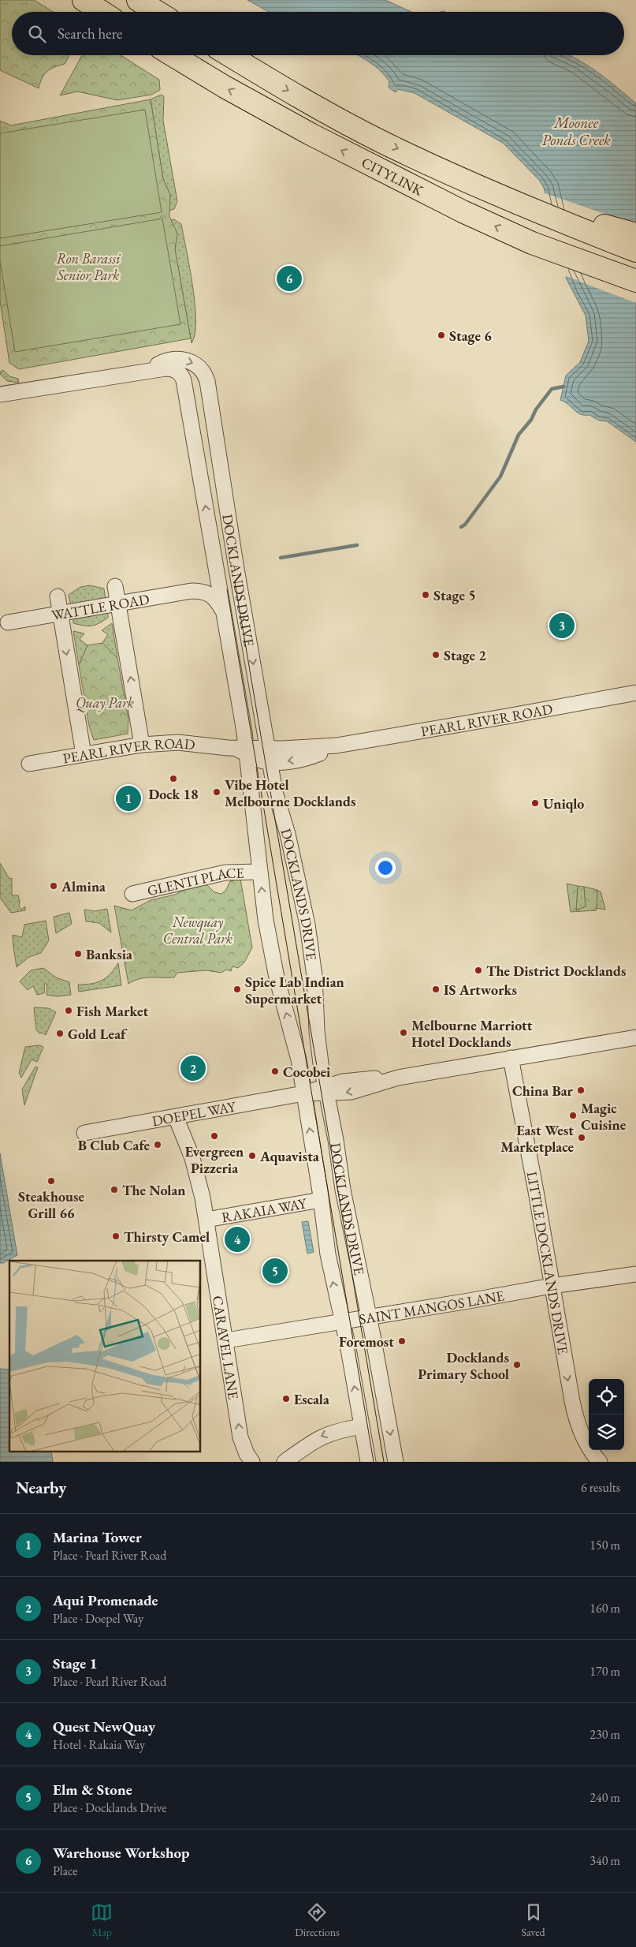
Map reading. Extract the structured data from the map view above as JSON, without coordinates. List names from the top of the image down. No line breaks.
{"streets":{"highway":["CITYLINK"],"street":["DOCKLANDS DRIVE","WATTLE ROAD","PEARL RIVER ROAD","GLENTI PLACE","DOEPEL WAY","RAKAIA WAY","LITTLE DOCKLANDS DRIVE","SAINT MANGOS LANE","CARAVEL LANE"]},"crossings":[["DOCKLANDS DRIVE","WATTLE ROAD"],["DOCKLANDS DRIVE","PEARL RIVER ROAD"],["DOCKLANDS DRIVE","GLENTI PLACE"],["DOCKLANDS DRIVE","DOEPEL WAY"],["DOCKLANDS DRIVE","RAKAIA WAY"],["DOCKLANDS DRIVE","SAINT MANGOS LANE"],["DOEPEL WAY","LITTLE DOCKLANDS DRIVE"],["DOEPEL WAY","CARAVEL LANE"],["RAKAIA WAY","CARAVEL LANE"],["LITTLE DOCKLANDS DRIVE","SAINT MANGOS LANE"],["SAINT MANGOS LANE","CARAVEL LANE"]],"one_way":["LITTLE DOCKLANDS DRIVE"],"water":["Moonee Ponds Creek"],"parks":["Ron Barassi Senior Park","Quay Park","Newquay Central Park"],"places":["Stage 6","Stage 5","Stage 2","Dock 18","Vibe Hotel Melbourne Docklands","Uniqlo","Almina","Banksia","The District Docklands","Spice Lab Indian Supermarket","IS Artworks","Fish Market","Melbourne Marriott Hotel Docklands","Gold Leaf","Cocobei","China Bar","Magic Cuisine","Evergreen Pizzeria","East West Marketplace","B Club Cafe","Aquavista","Steakhouse Grill 66","The Nolan","Thirsty Camel","Foremost","Docklands Primary School","Escala"],"page":{"search":"Search here","pins":["6","3","1","2","4","5"],"heading":["Nearby","6 results"],"list":[{"mark":"1","name":"Marina Tower","note":"Place · Pearl River Road","value":"150 m"},{"mark":"2","name":"Aqui Promenade","note":"Place · Doepel Way","value":"160 m"},{"mark":"3","name":"Stage 1","note":"Place · Pearl River Road","value":"170 m"},{"mark":"4","name":"Quest NewQuay","note":"Hotel · Rakaia Way","value":"230 m"},{"mark":"5","name":"Elm & Stone","note":"Place · Docklands Drive","value":"240 m"},{"mark":"6","name":"Warehouse Workshop","note":"Place","value":"340 m"}],"nav":["Map","Directions","Saved"]}}
